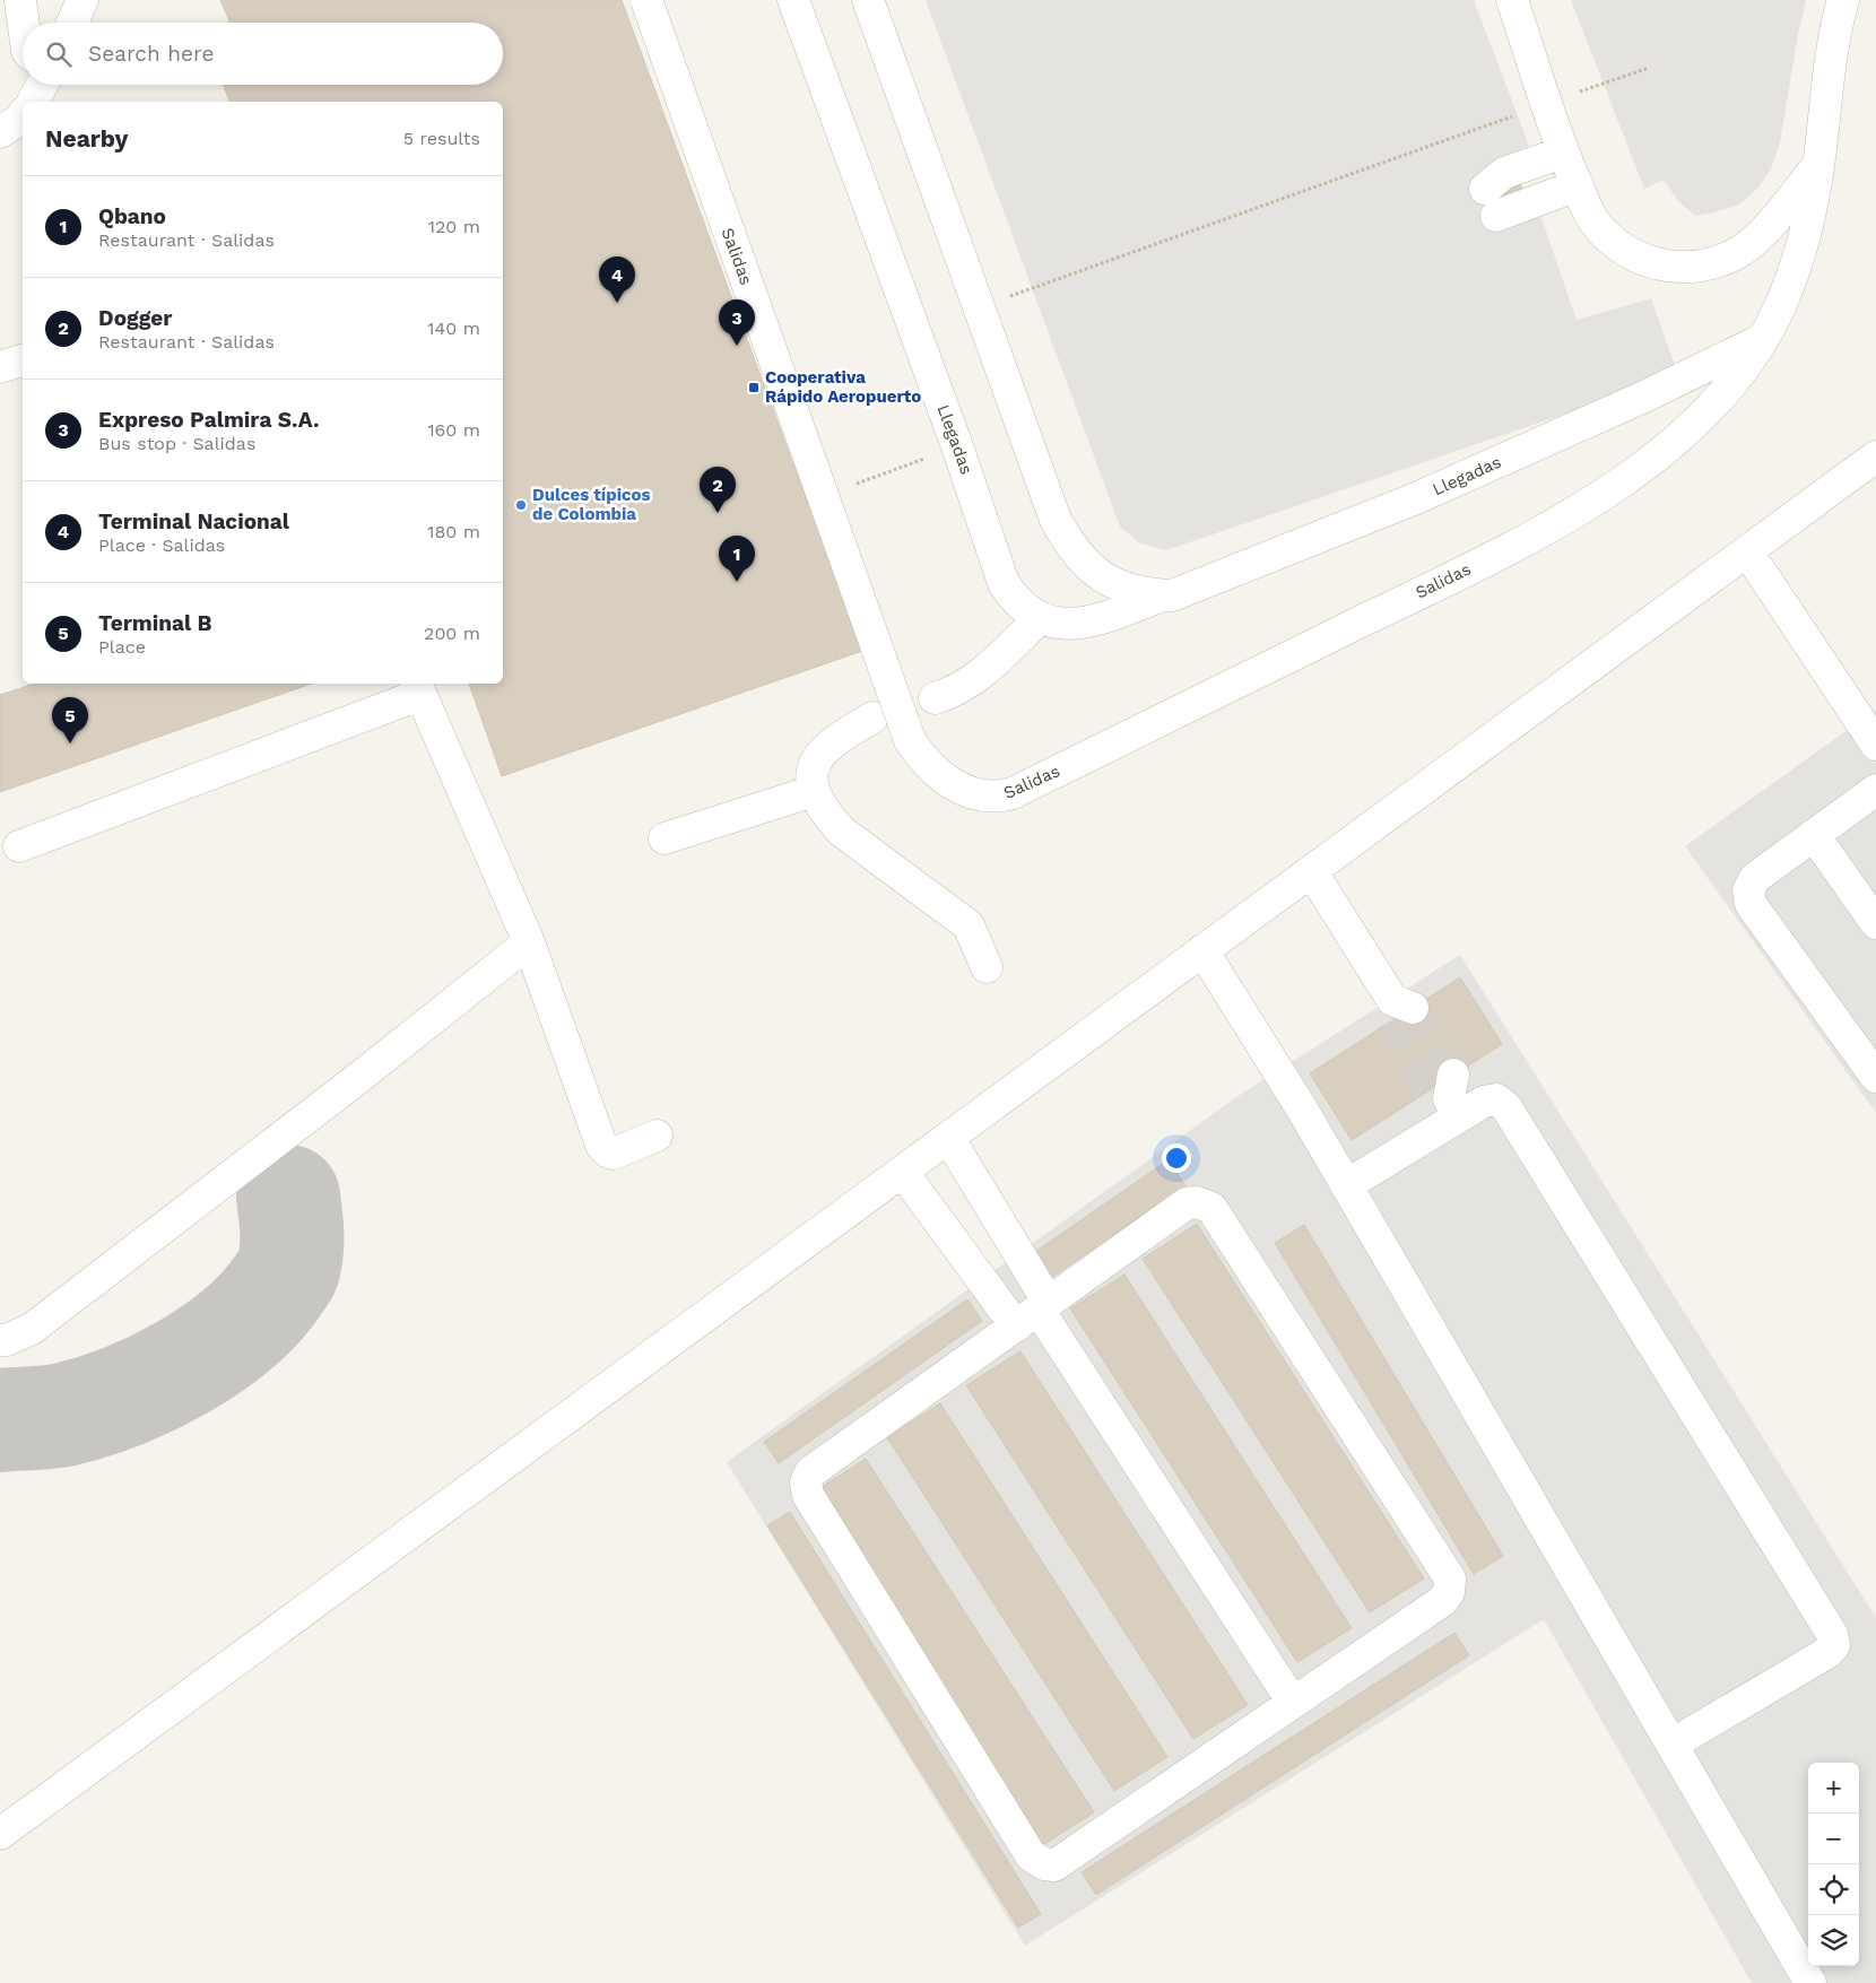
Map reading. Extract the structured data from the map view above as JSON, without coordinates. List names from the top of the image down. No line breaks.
{"streets":{"street":["Salidas","Llegadas"]},"crossings":[["Salidas","Llegadas"]],"places":{"transit":["Cooperativa Rápido Aeropuerto"],"other":["Dulces típicos de Colombia"]},"page":{"search":"Search here","heading":["Nearby","5 results"],"list":[{"mark":"1","name":"Qbano","note":"Restaurant · Salidas","value":"120 m"},{"mark":"2","name":"Dogger","note":"Restaurant · Salidas","value":"140 m"},{"mark":"3","name":"Expreso Palmira S.A.","note":"Bus stop · Salidas","value":"160 m"},{"mark":"4","name":"Terminal Nacional","note":"Place · Salidas","value":"180 m"},{"mark":"5","name":"Terminal B","note":"Place","value":"200 m"}],"pins":["4","3","2","1","5"],"map_buttons":["+","−"]}}
